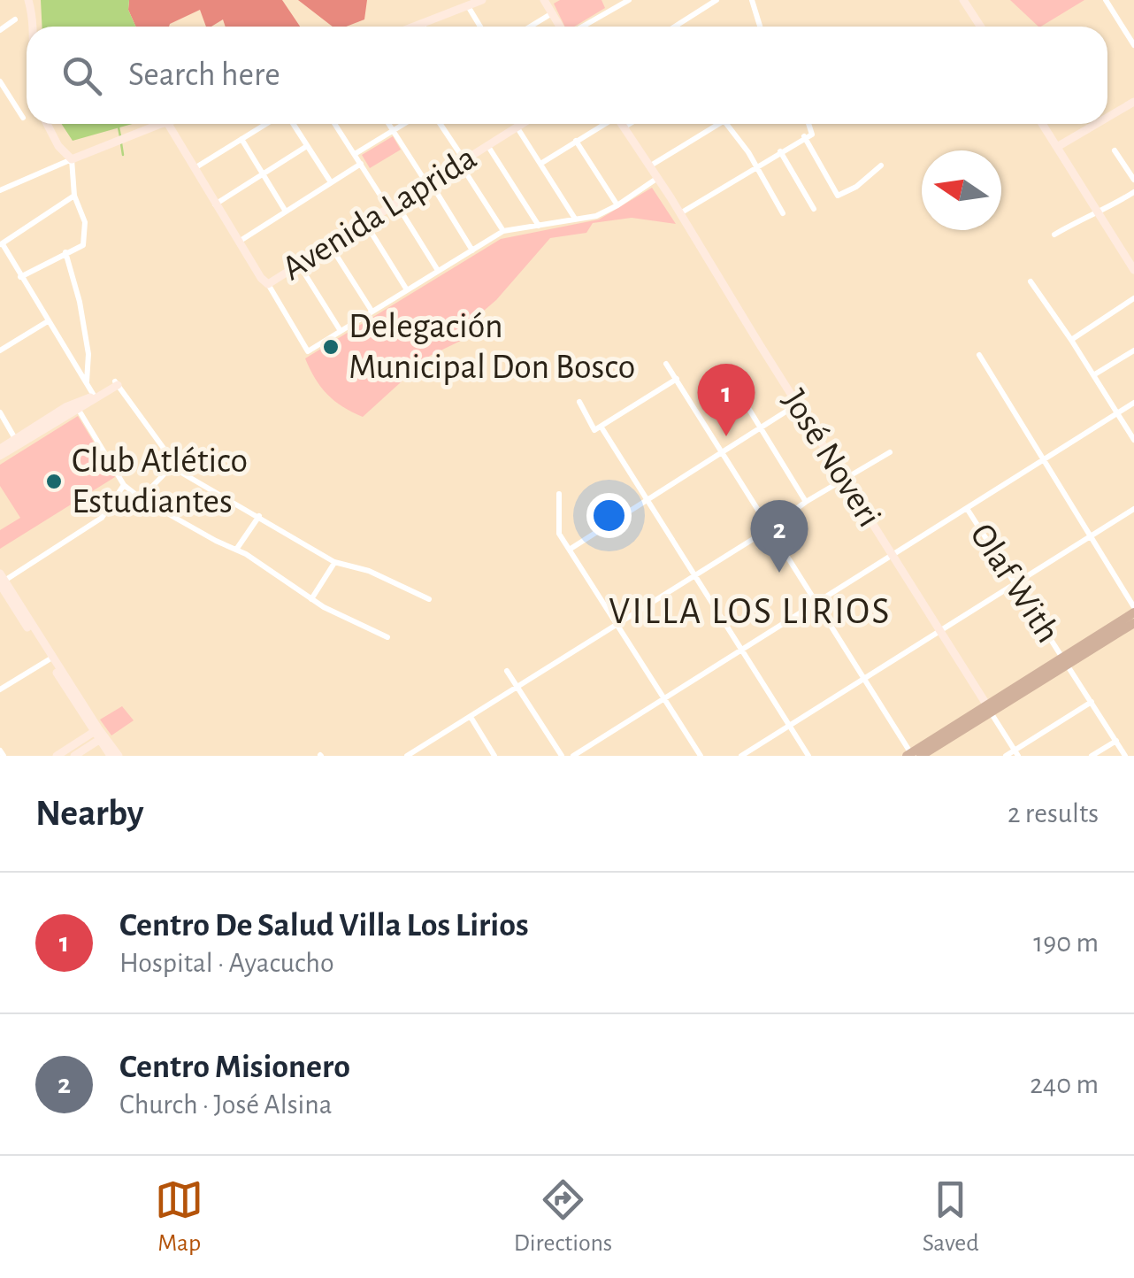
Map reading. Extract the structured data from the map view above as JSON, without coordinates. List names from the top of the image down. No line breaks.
{"streets":{"street":["Avenida Laprida","José Noveri","Olaf With"]},"districts":["VILLA LOS LIRIOS"],"places":["Delegación Municipal Don Bosco","Club Atlético Estudiantes"],"north":"left","page":{"search":"Search here","pins":["1","2"],"heading":["Nearby","2 results"],"list":[{"mark":"1","name":"Centro De Salud Villa Los Lirios","note":"Hospital · Ayacucho","value":"190 m"},{"mark":"2","name":"Centro Misionero","note":"Church · José Alsina","value":"240 m"}],"nav":["Map","Directions","Saved"]}}
